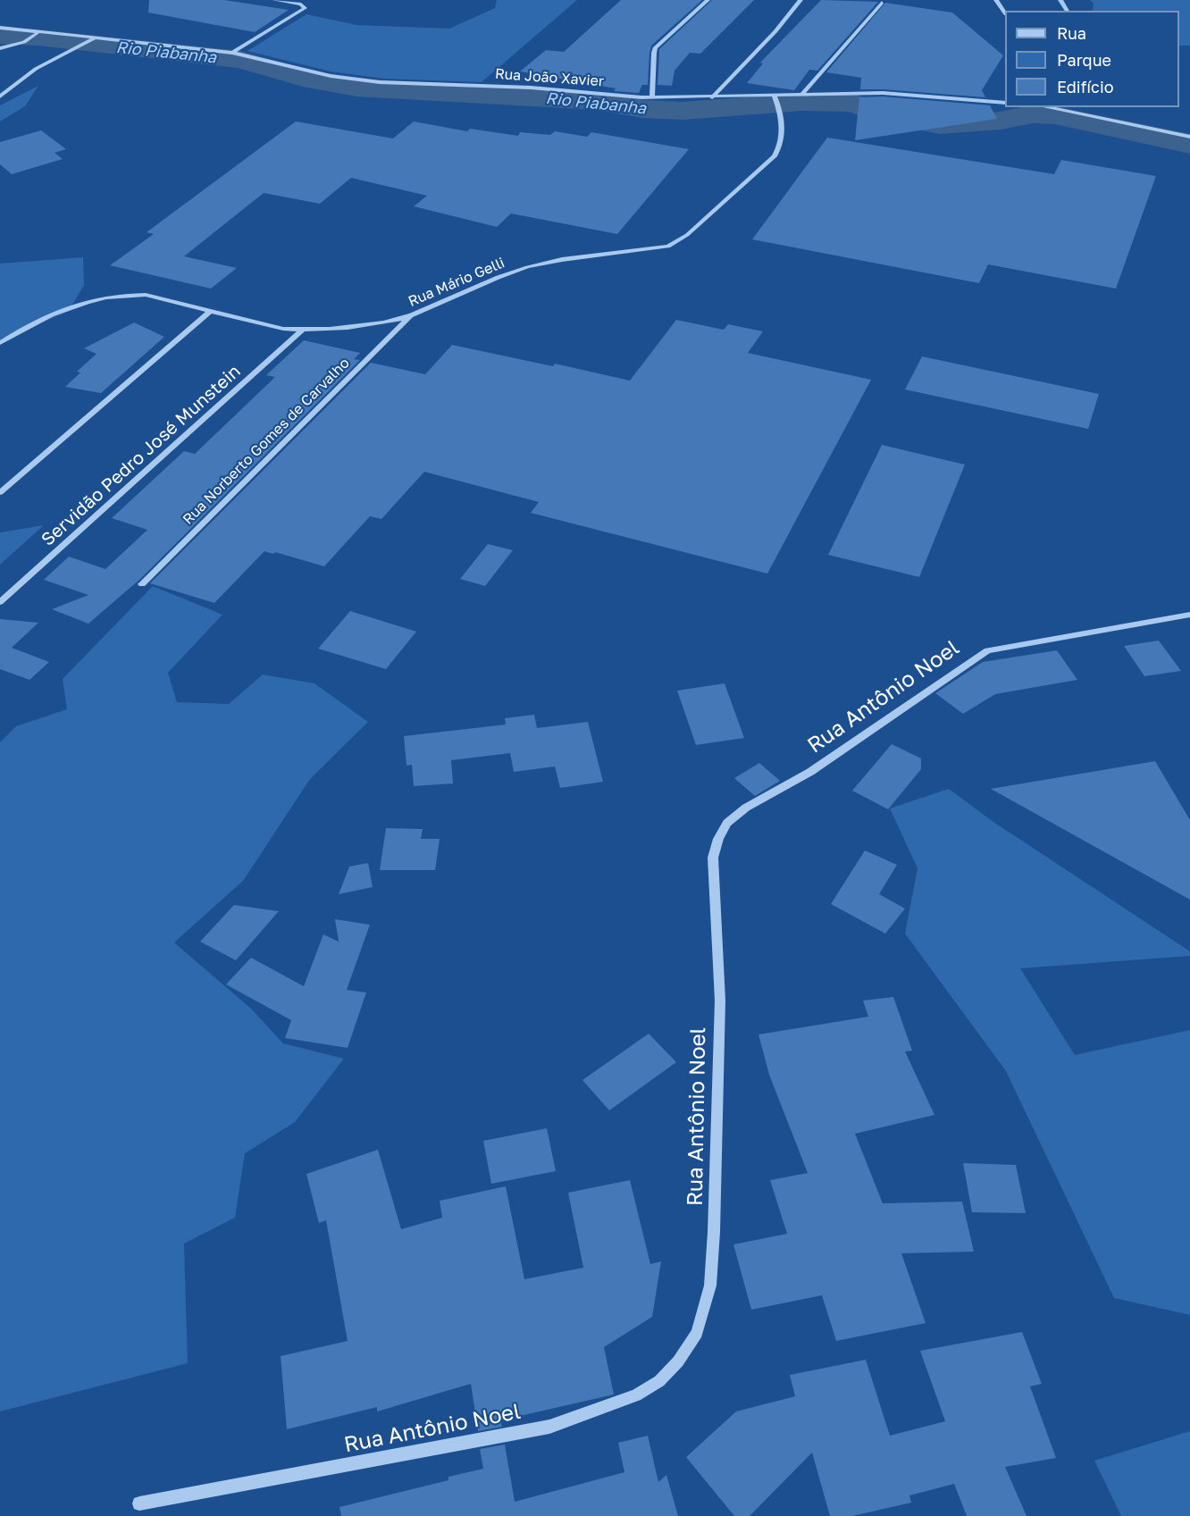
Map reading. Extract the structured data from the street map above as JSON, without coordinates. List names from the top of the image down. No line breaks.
{"streets":{"street":["Rua João Xavier","Rua Mário Gelli","Rua Norberto Gomes de Carvalho","Servidão Pedro José Munstein","Rua Antônio Noel"]},"crossings":[["Rua João Xavier","Rua Mário Gelli"],["Rua Mário Gelli","Rua Norberto Gomes de Carvalho"],["Rua Mário Gelli","Servidão Pedro José Munstein"]],"water":["Rio Piabanha"],"legend":["Rua","Parque","Edifício"]}
